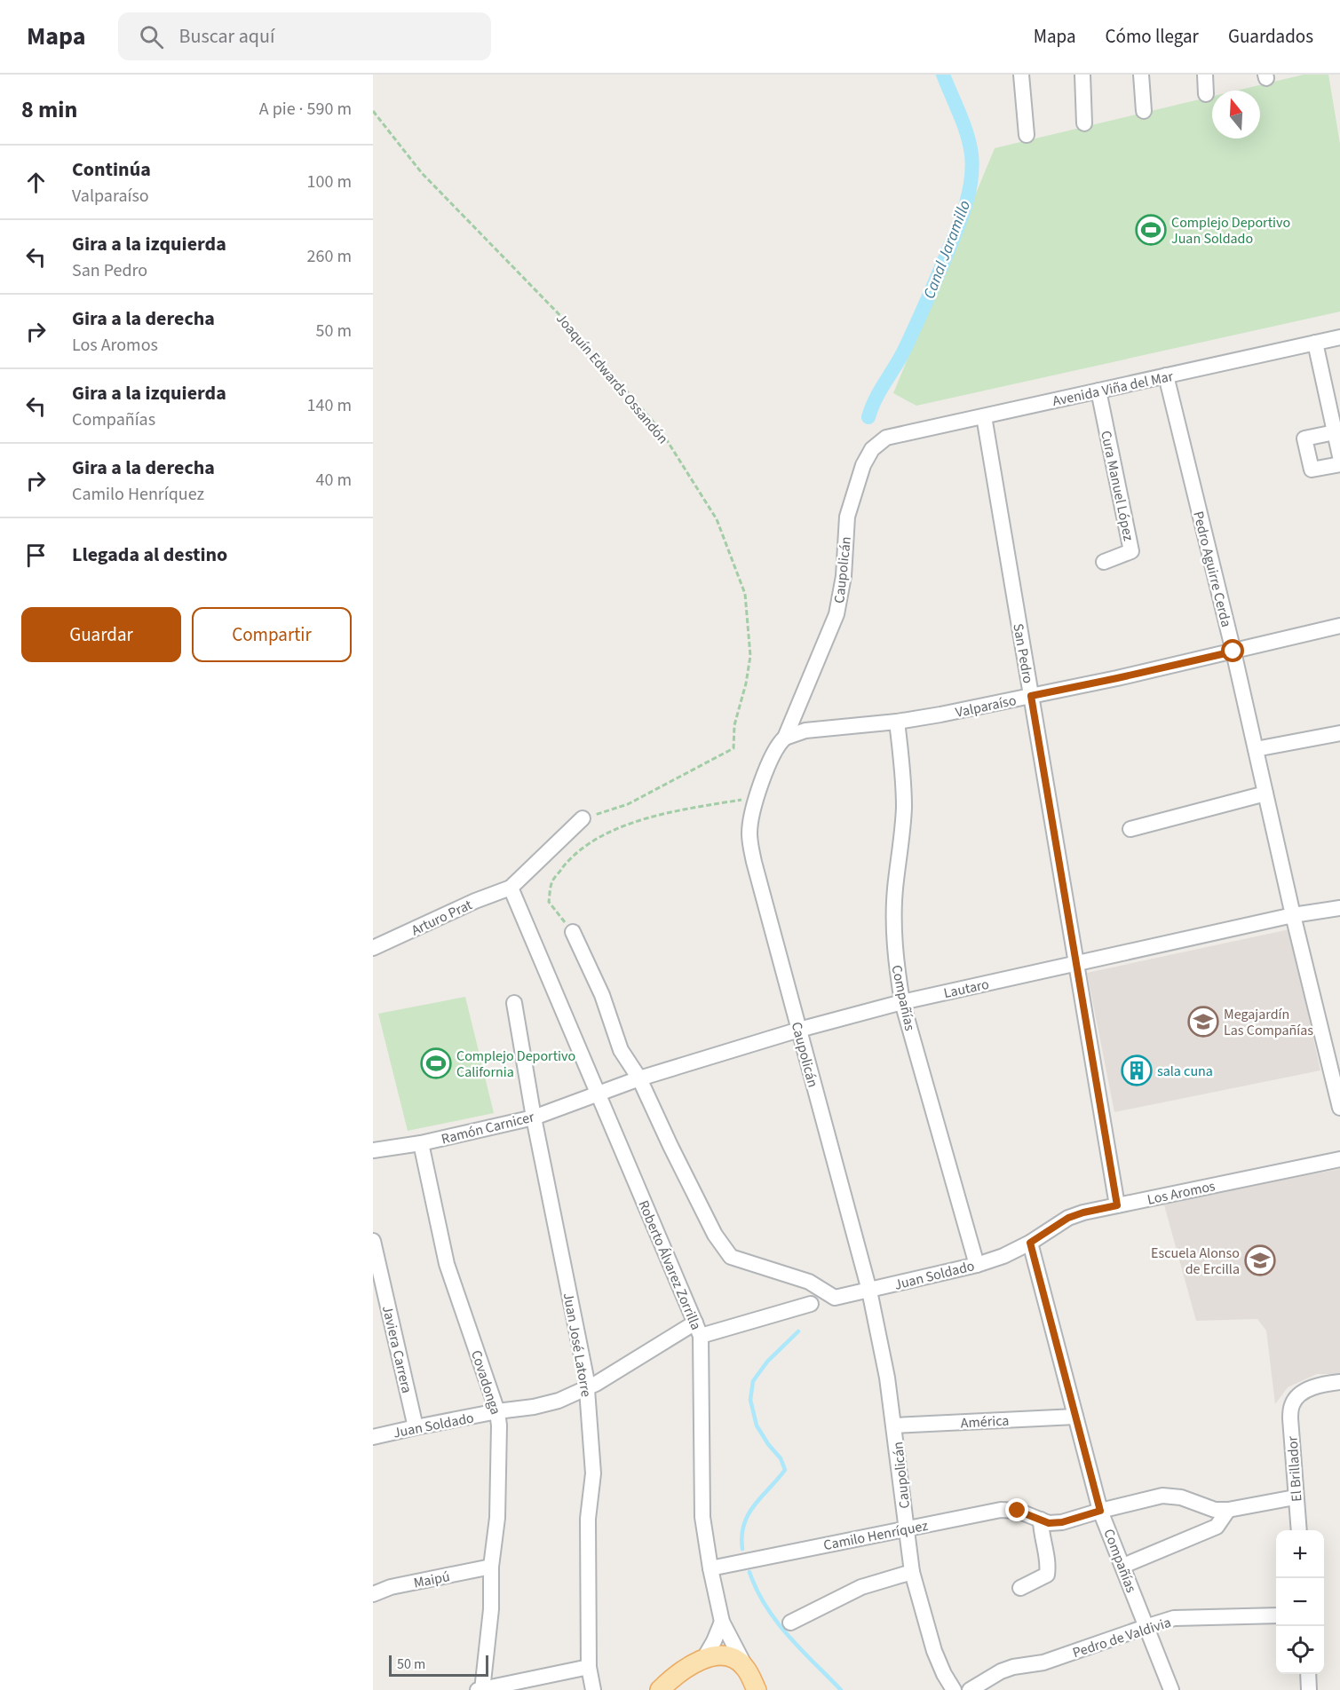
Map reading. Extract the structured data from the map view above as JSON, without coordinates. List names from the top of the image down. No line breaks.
{"streets":{"main road":["Roberto Álvarez Zorrilla"],"street":["Avenida Viña del Mar","Cura Manuel López","Pedro Aguirre Cerda","Caupolicán","San Pedro","Valparaíso","Arturo Prat","Lautaro","Compañías","Ramón Carnicer","Los Aromos","Juan Soldado","Juan José Latorre","Javiera Carrera","Covadonga","América","El Brillador","Camilo Henríquez","Maipú","Pedro de Valdivia"],"path":["Joaquín Edwards Ossandón"]},"crossings":[["Avenida Viña del Mar","Cura Manuel López"],["Avenida Viña del Mar","Pedro Aguirre Cerda"],["Avenida Viña del Mar","Caupolicán"],["Avenida Viña del Mar","San Pedro"],["Pedro Aguirre Cerda","Valparaíso"],["Pedro Aguirre Cerda","Lautaro"],["Caupolicán","Valparaíso"],["Caupolicán","Lautaro"],["Caupolicán","Juan Soldado"],["Caupolicán","América"],["Caupolicán","Camilo Henríquez"],["San Pedro","Valparaíso"],["San Pedro","Lautaro"],["San Pedro","Los Aromos"],["Valparaíso","Compañías"],["Arturo Prat","Roberto Álvarez Zorrilla"],["Lautaro","Compañías"],["Lautaro","Ramón Carnicer"],["Lautaro","Roberto Álvarez Zorrilla"],["Lautaro","Juan Soldado"],["Compañías","Los Aromos"],["Compañías","Juan Soldado"],["Compañías","América"],["Compañías","Camilo Henríquez"],["Compañías","Pedro de Valdivia"],["Ramón Carnicer","Roberto Álvarez Zorrilla"],["Ramón Carnicer","Juan José Latorre"],["Ramón Carnicer","Covadonga"],["Los Aromos","Juan Soldado"],["Roberto Álvarez Zorrilla","Juan Soldado"],["Roberto Álvarez Zorrilla","Camilo Henríquez"],["Juan Soldado","Juan José Latorre"],["Juan Soldado","Javiera Carrera"],["Juan Soldado","Covadonga"],["Covadonga","Maipú"],["El Brillador","Camilo Henríquez"]],"water":["Canal Jaramillo"],"places":{"sports":["Complejo Deportivo Juan Soldado","Complejo Deportivo California"],"school or university":["Megajardín Las Compañías","Escuela Alonso de Ercilla"],"building":["sala cuna"]},"scale_bar":"50 m","north":"top","page":{"header":"Mapa","search":"Buscar aquí","nav":["Mapa","Cómo llegar","Guardados"],"heading":["8 min","A pie · 590 m"],"list":[["Continúa","Valparaíso","100 m"],["Gira a la izquierda","San Pedro","260 m"],["Gira a la derecha","Los Aromos","50 m"],["Gira a la izquierda","Compañías","140 m"],["Gira a la derecha","Camilo Henríquez","40 m"],"Llegada al destino"],"buttons":["Guardar","Compartir"],"map_buttons":["+","−"],"scale":"50 m"}}
